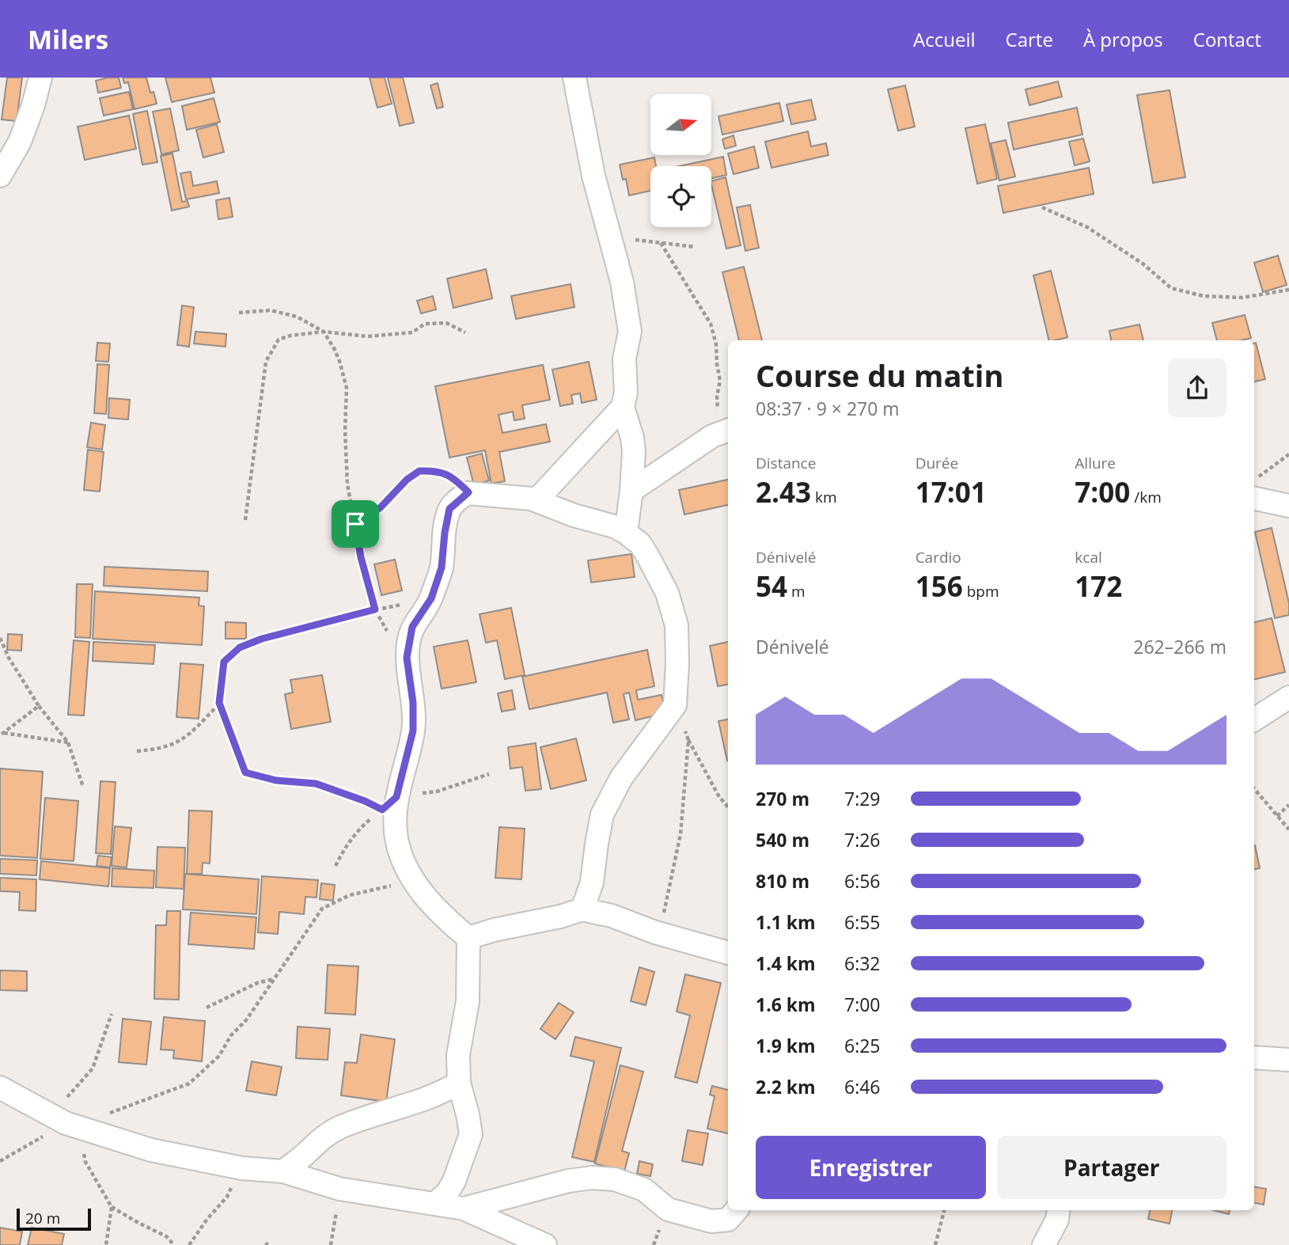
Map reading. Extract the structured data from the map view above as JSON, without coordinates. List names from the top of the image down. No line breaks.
{"scale_bar":"20 m","north":"right","page":{"header":"Milers","nav":["Accueil","Carte","À propos","Contact"],"heading":["Course du matin","08:37 · 9 × 270 m"],"stats":[["Distance","2.43 km"],["Durée","17:01"],["Allure","7:00 /km"],["Dénivelé","54 m"],["Cardio","156 bpm"],["kcal","172"]],"chart":["Dénivelé","262–266 m"],"list":[{"name":"270 m","note":"7:29"},{"name":"540 m","note":"7:26"},{"name":"810 m","note":"6:56"},{"name":"1.1 km","note":"6:55"},{"name":"1.4 km","note":"6:32"},{"name":"1.6 km","note":"7:00"},{"name":"1.9 km","note":"6:25"},{"name":"2.2 km","note":"6:46"}],"buttons":["Enregistrer","Partager"],"scale":"20 m"}}
